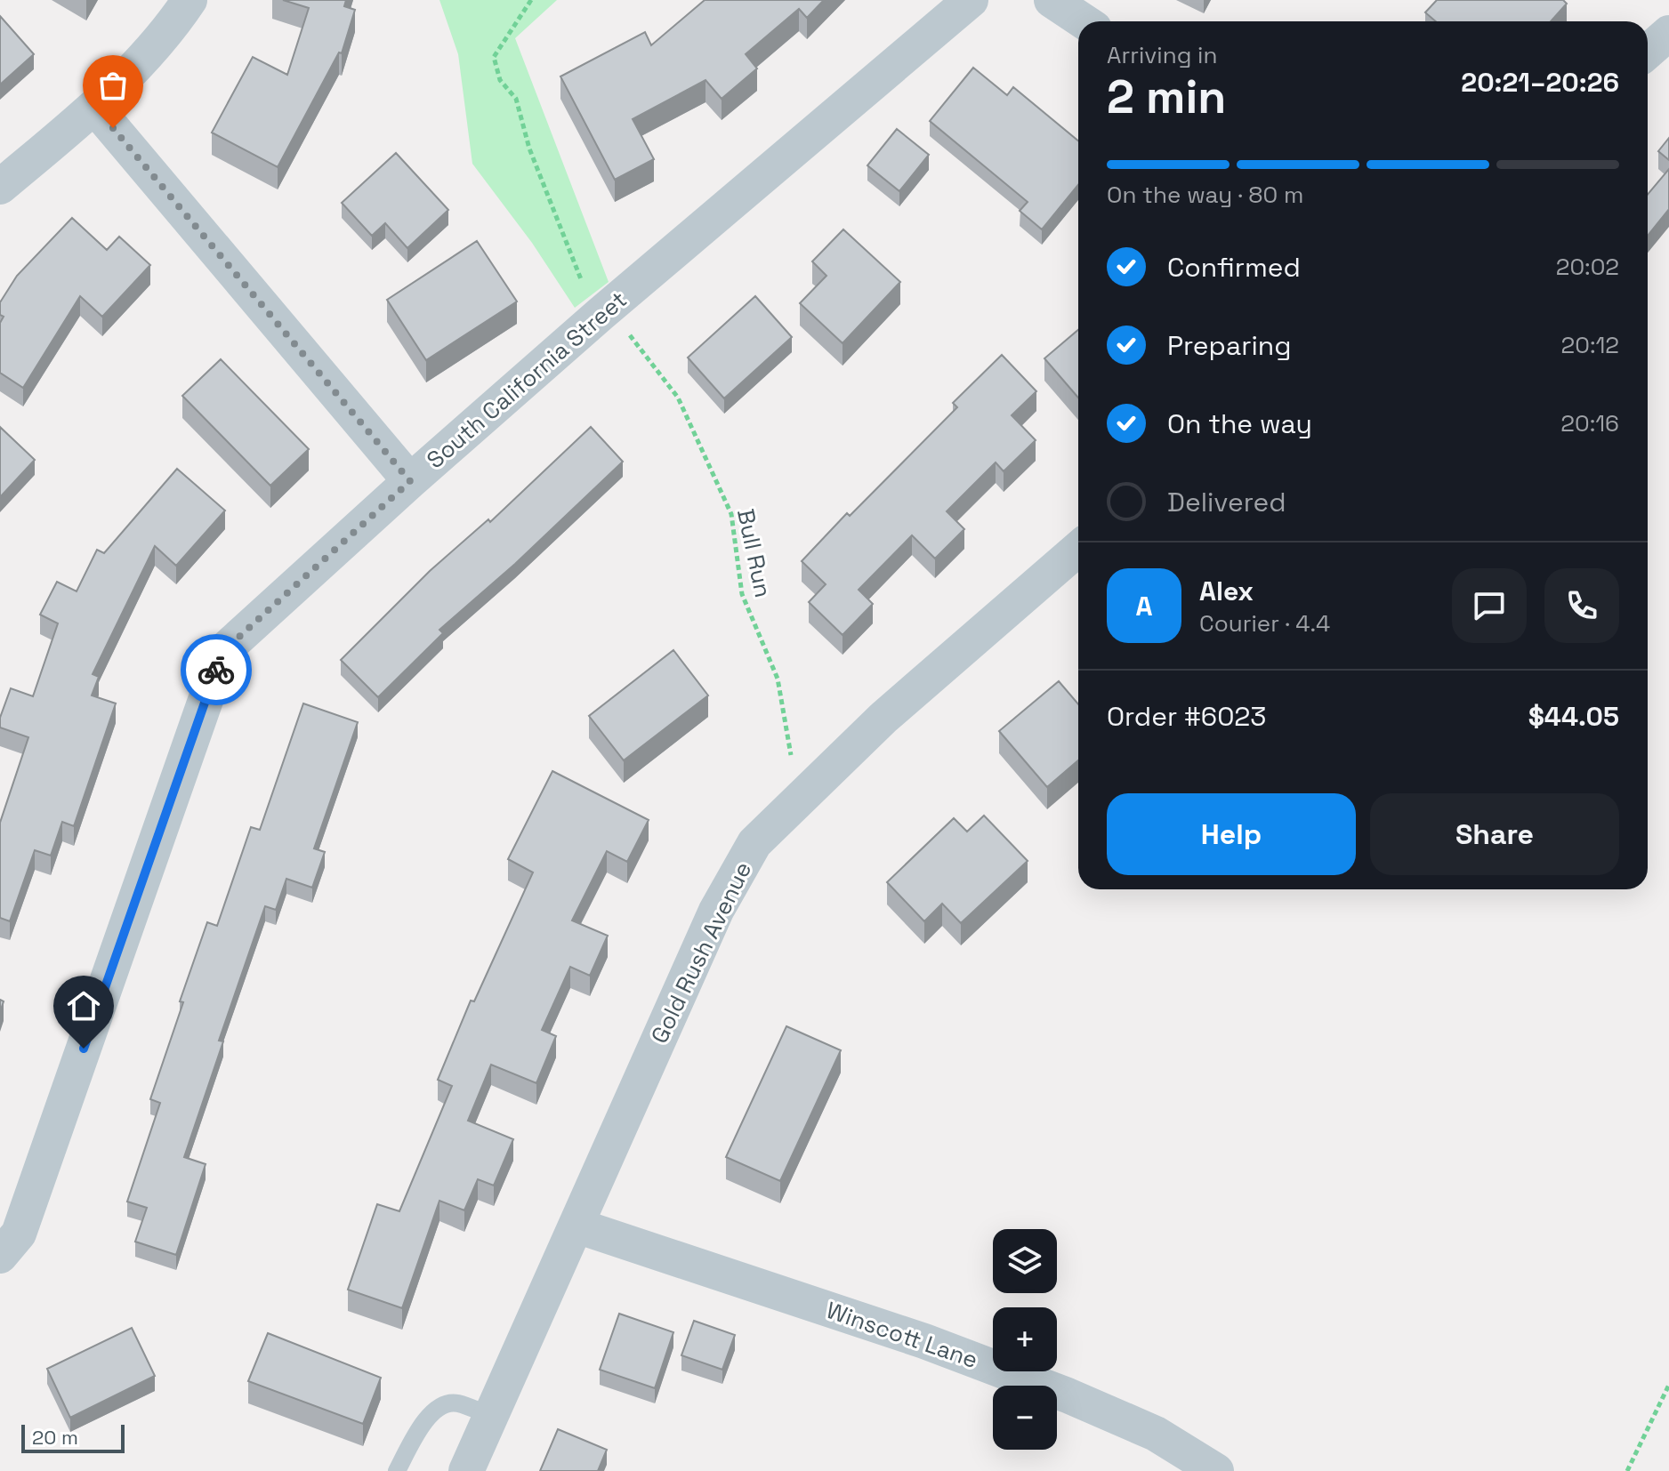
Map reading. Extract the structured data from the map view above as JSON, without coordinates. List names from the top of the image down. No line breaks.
{"streets":{"street":["South California Street","Gold Rush Avenue","Winscott Lane"],"path":["Bull Run"]},"crossings":[["Gold Rush Avenue","Winscott Lane"]],"scale_bar":"20 m","page":{"heading":["2 min","Arriving in","20:21–20:26"],"panel":["Alex","Courier · 4.4","Order #6023","$44.05"],"bar":"On the way · 80 m","list":[["Confirmed","20:02"],["Preparing","20:12"],["On the way","20:16"],"Delivered"],"round":"A","buttons":["Help","Share"],"map_buttons":["+","−"],"scale":"20 m"}}
